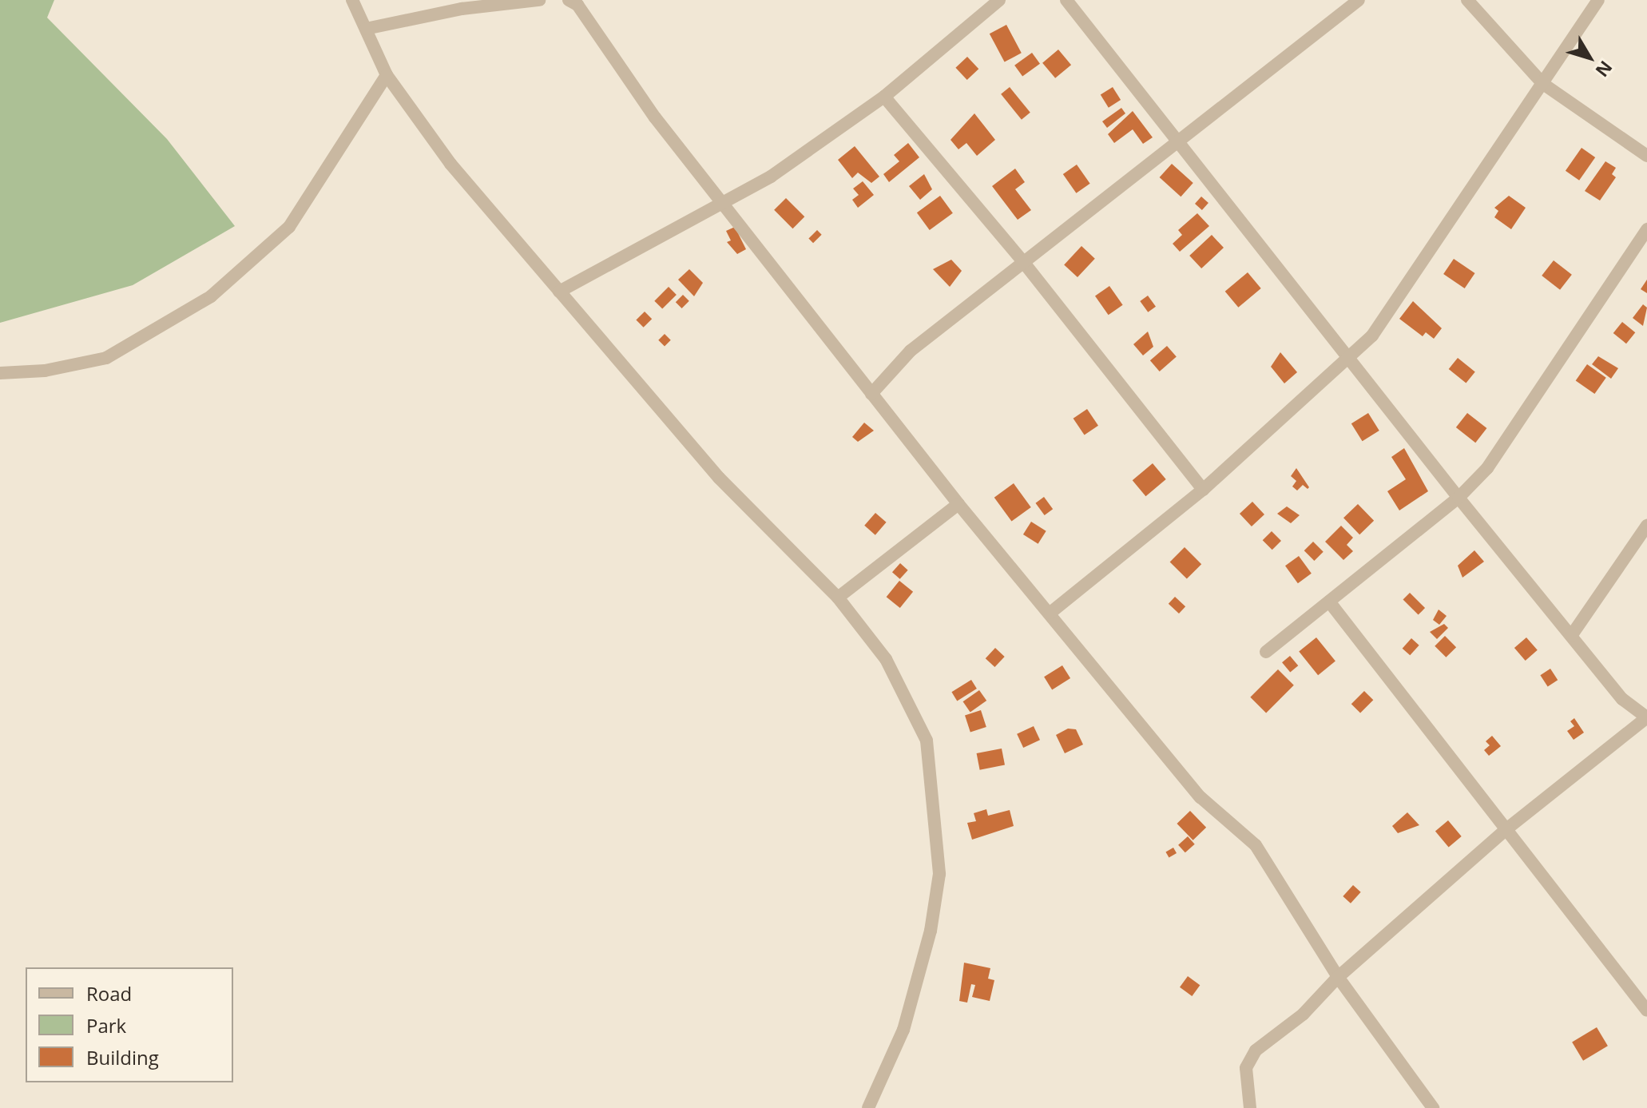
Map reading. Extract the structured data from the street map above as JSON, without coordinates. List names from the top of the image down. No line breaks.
{"legend":["Road","Park","Building"],"north":"bottom right"}
